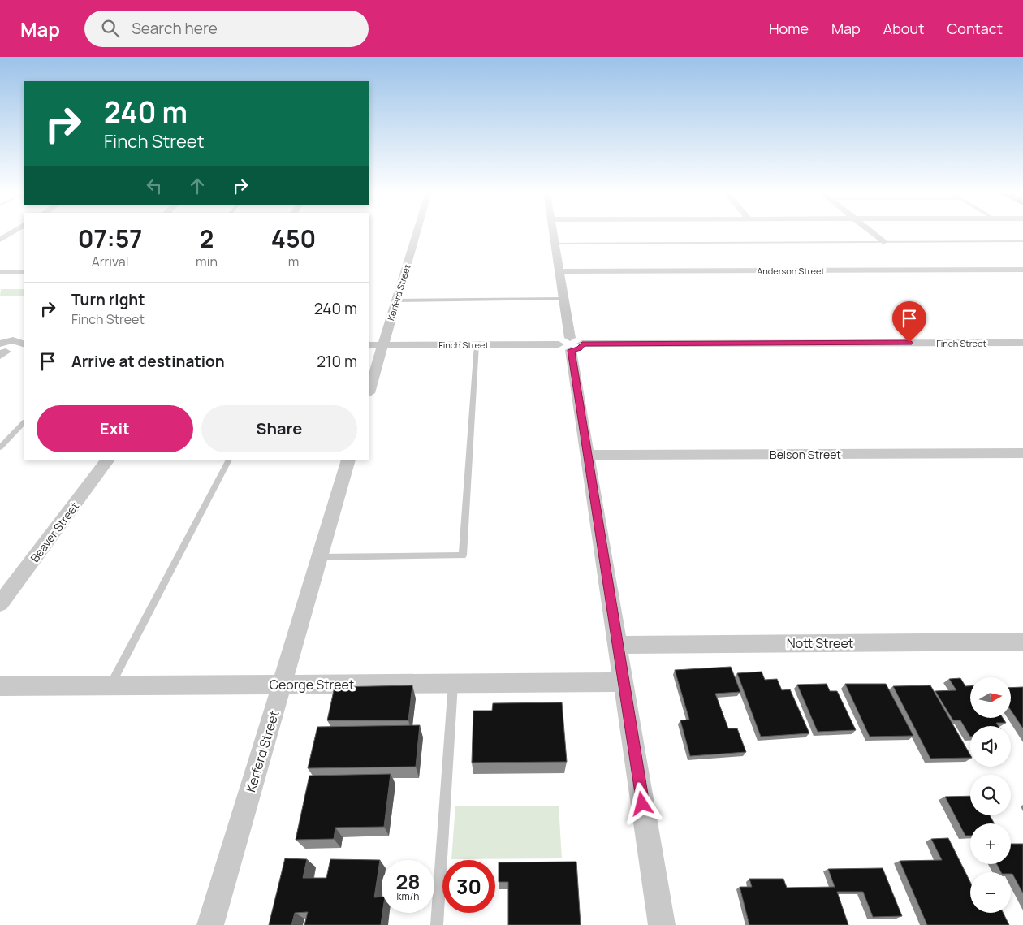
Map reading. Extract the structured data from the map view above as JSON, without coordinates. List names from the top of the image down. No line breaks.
{"streets":{"street":["Anderson Street","Kerferd Street","Finch Street","Belson Street","Beaver Street","Nott Street","George Street"]},"crossings":[["Kerferd Street","Finch Street"],["Kerferd Street","George Street"]],"north":"right","page":{"header":"Map","search":"Search here","nav":["Home","Map","About","Contact"],"turn":["240 m","Finch Street"],"eta":["07:57","Arrival","2","min","450","m"],"list":[{"name":"Turn right","note":"Finch Street","value":"240 m"},{"name":"Arrive at destination","value":"210 m"}],"buttons":["Exit","Share"],"map_buttons":["+","−"],"speed":"28 km/h","limit":"30"}}
